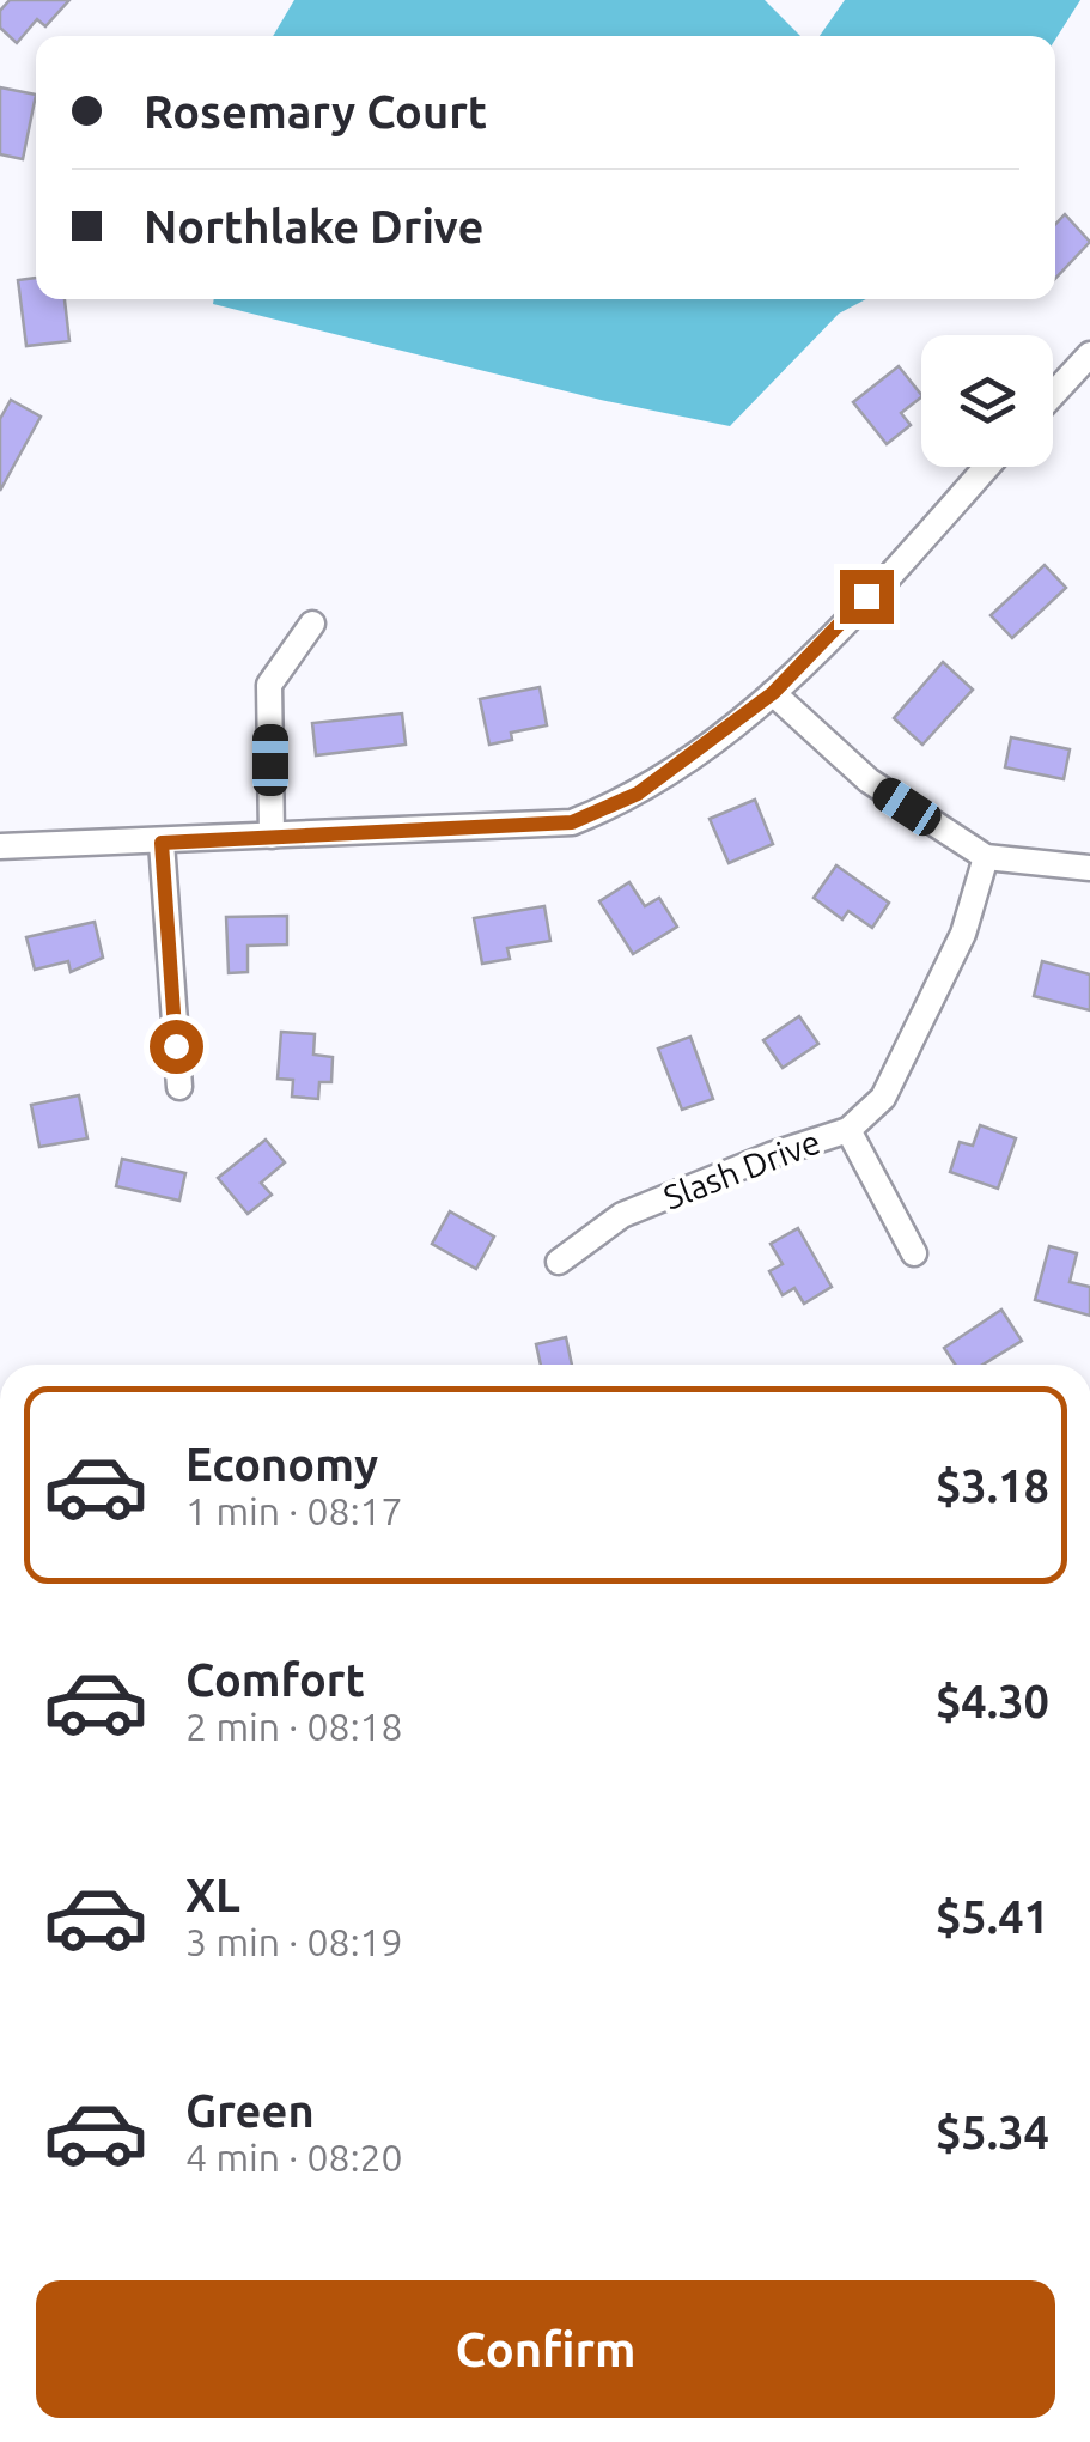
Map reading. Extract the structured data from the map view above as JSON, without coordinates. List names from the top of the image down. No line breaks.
{"streets":{"street":["Slash Drive"]},"page":{"banner":["Rosemary Court","Northlake Drive"],"list":[{"name":"Economy","note":"1 min · 08:17","value":"$3.18"},{"name":"Comfort","note":"2 min · 08:18","value":"$4.30"},{"name":"XL","note":"3 min · 08:19","value":"$5.41"},{"name":"Green","note":"4 min · 08:20","value":"$5.34"}],"buttons":"Confirm"}}
